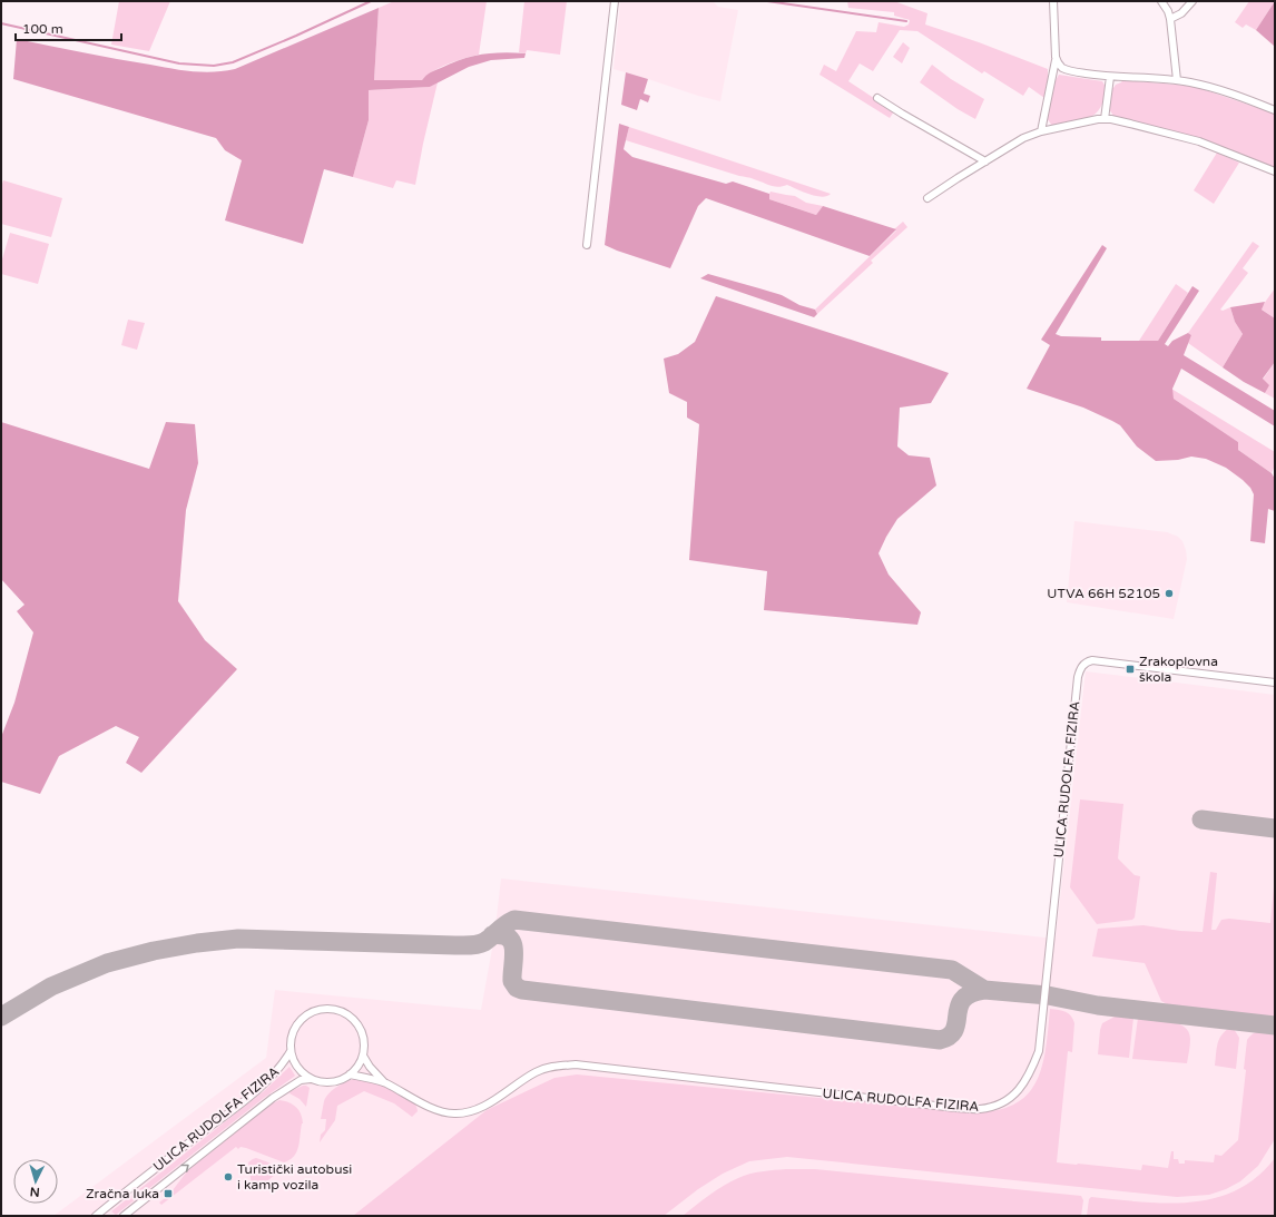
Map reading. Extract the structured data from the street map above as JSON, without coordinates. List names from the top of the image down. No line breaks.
{"streets":{"street":["ULICA RUDOLFA FIZIRA"]},"places":{"other":["UTVA 66H 52105","Turistički autobusi i kamp vozila"],"transit":["Zrakoplovna škola","Zračna luka"]},"scale_bar":"100 m","north":"bottom"}
